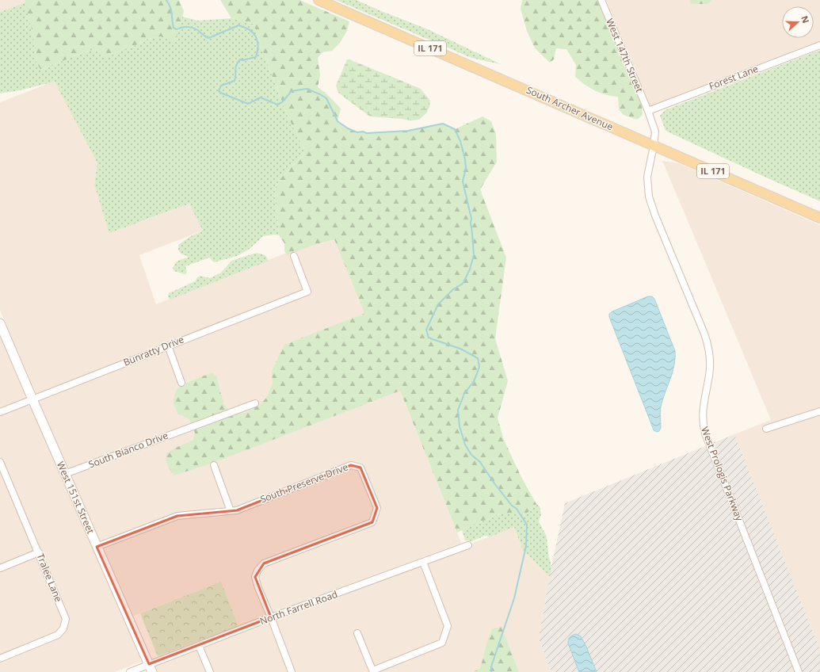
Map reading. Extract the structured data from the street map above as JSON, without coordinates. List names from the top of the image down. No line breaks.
{"streets":{"main road":["IL 171","South Archer Avenue"],"street":["West 147th Street","Forest Lane","Bunratty Drive","South Bianco Drive","West Prologis Parkway","South Preserve Drive","West 151st Street","Tralee Lane","North Farrell Road"]},"crossings":[["West 147th Street","Forest Lane"],["West 147th Street","South Archer Avenue"],["West 147th Street","West Prologis Parkway"],["South Archer Avenue","West Prologis Parkway"],["Bunratty Drive","West 151st Street"],["South Bianco Drive","West 151st Street"],["South Preserve Drive","West 151st Street"],["South Preserve Drive","North Farrell Road"],["West 151st Street","North Farrell Road"]],"north":"right"}
